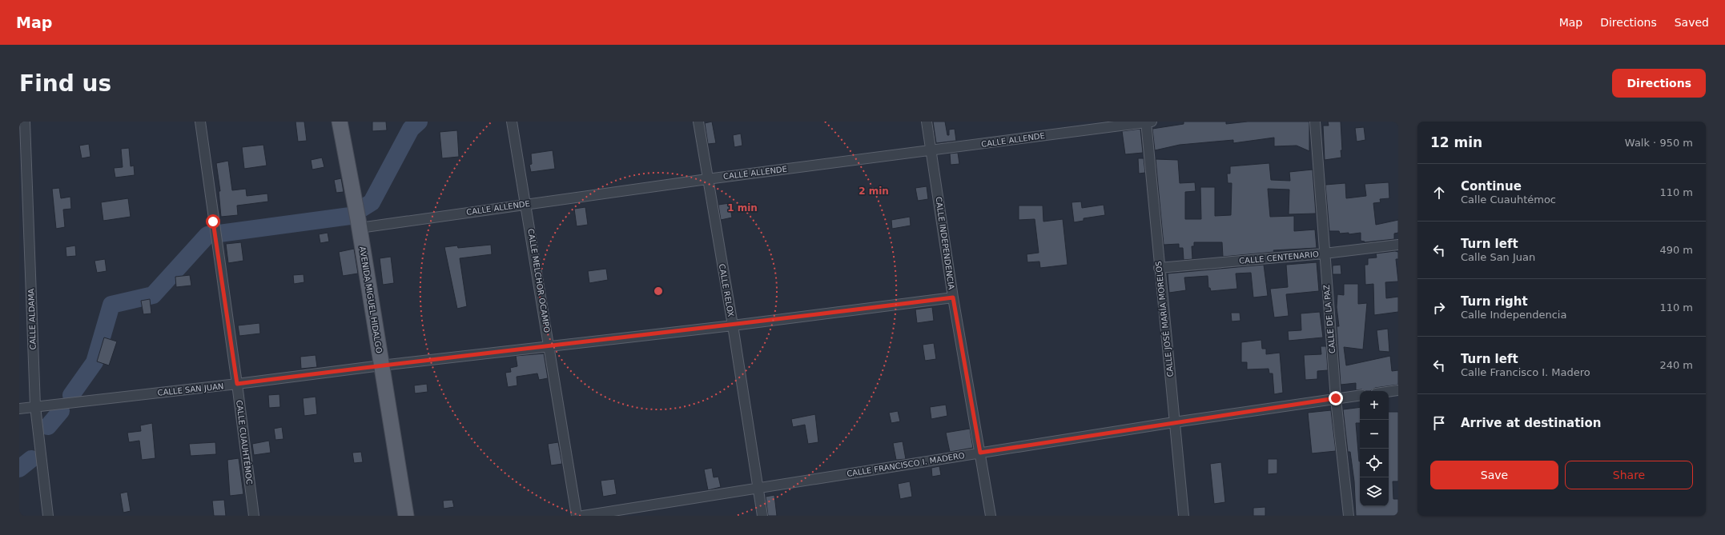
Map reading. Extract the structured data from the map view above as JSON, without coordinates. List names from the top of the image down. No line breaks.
{"streets":{"main road":["AVENIDA MIGUEL HIDALGO"],"street":["CALLE ALLENDE","CALLE INDEPENDENCIA","CALLE CENTENARIO","CALLE MELCHOR OCAMPO","CALLE RELOX","CALLE ALDAMA","CALLE JOSÉ MARÍA MORELOS","CALLE DE LA PAZ","CALLE SAN JUAN","CALLE CUAUHTÉMOC","CALLE FRANCISCO I. MADERO"]},"crossings":[["CALLE ALLENDE","CALLE INDEPENDENCIA"],["CALLE ALLENDE","CALLE MELCHOR OCAMPO"],["CALLE ALLENDE","CALLE RELOX"],["CALLE ALLENDE","AVENIDA MIGUEL HIDALGO"],["CALLE ALLENDE","CALLE JOSÉ MARÍA MORELOS"],["CALLE INDEPENDENCIA","CALLE SAN JUAN"],["CALLE INDEPENDENCIA","CALLE FRANCISCO I. MADERO"],["CALLE CENTENARIO","CALLE JOSÉ MARÍA MORELOS"],["CALLE CENTENARIO","CALLE DE LA PAZ"],["CALLE MELCHOR OCAMPO","CALLE SAN JUAN"],["CALLE RELOX","CALLE SAN JUAN"],["CALLE RELOX","CALLE FRANCISCO I. MADERO"],["AVENIDA MIGUEL HIDALGO","CALLE SAN JUAN"],["CALLE ALDAMA","CALLE SAN JUAN"],["CALLE JOSÉ MARÍA MORELOS","CALLE FRANCISCO I. MADERO"],["CALLE DE LA PAZ","CALLE FRANCISCO I. MADERO"],["CALLE SAN JUAN","CALLE CUAUHTÉMOC"]],"page":{"header":"Map","nav":["Map","Directions","Saved"],"buttons":["Directions",["Save","Share"]],"title":"Find us","heading":["12 min","Walk · 950 m"],"list":[["Continue","Calle Cuauhtémoc","110 m"],["Turn left","Calle San Juan","490 m"],["Turn right","Calle Independencia","110 m"],["Turn left","Calle Francisco I. Madero","240 m"],"Arrive at destination"],"map_buttons":["+","−"]},"rings":["2 min","1 min"]}
